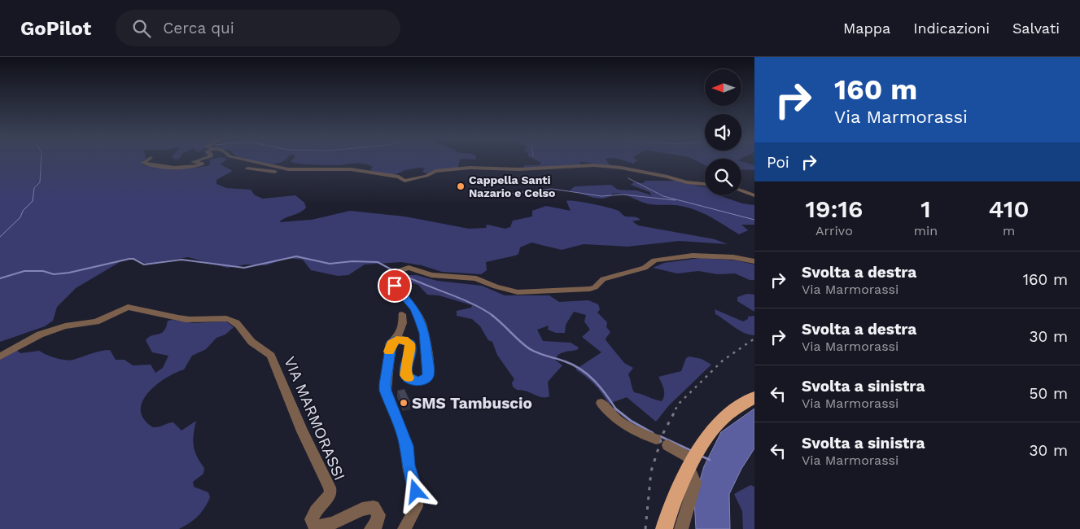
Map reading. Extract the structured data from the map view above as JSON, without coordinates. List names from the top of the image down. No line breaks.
{"streets":{"street":["VIA MARMORASSI"]},"places":["Cappella Santi Nazario e Celso","SMS Tambuscio"],"north":"left","page":{"header":"GoPilot","search":"Cerca qui","nav":["Mappa","Indicazioni","Salvati"],"turn":["160 m","Via Marmorassi"],"then":"Poi","eta":["19:16","Arrivo","1","min","410","m"],"list":[{"name":"Svolta a destra","note":"Via Marmorassi","value":"160 m"},{"name":"Svolta a destra","note":"Via Marmorassi","value":"30 m"},{"name":"Svolta a sinistra","note":"Via Marmorassi","value":"50 m"},{"name":"Svolta a sinistra","note":"Via Marmorassi","value":"30 m"}]}}
